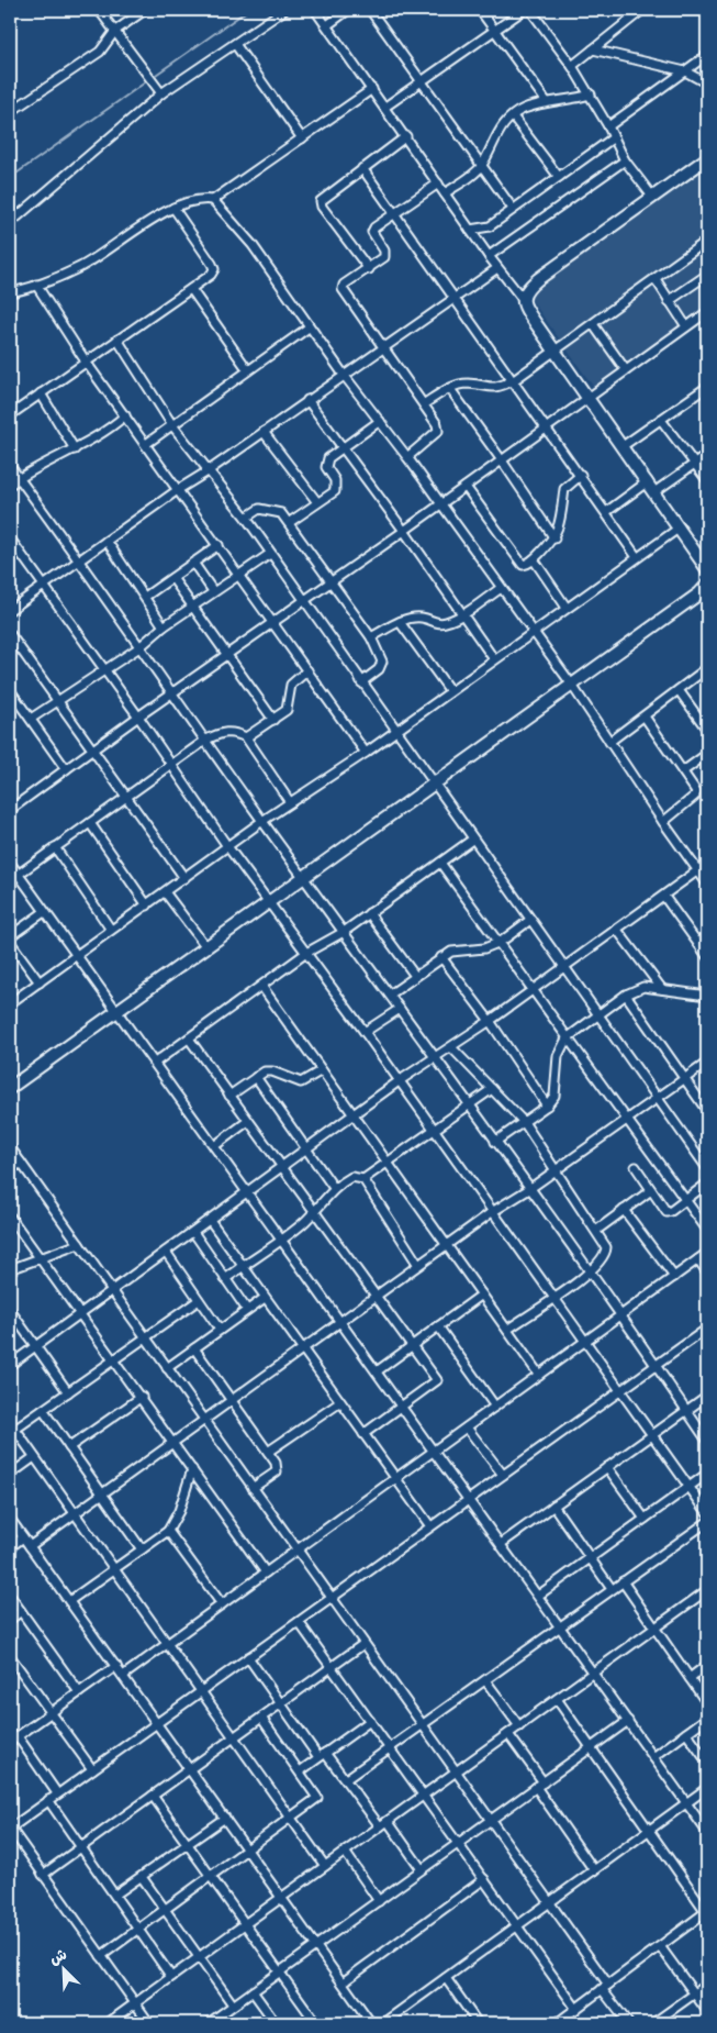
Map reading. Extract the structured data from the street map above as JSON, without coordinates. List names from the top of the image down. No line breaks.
{"north":"top left"}
